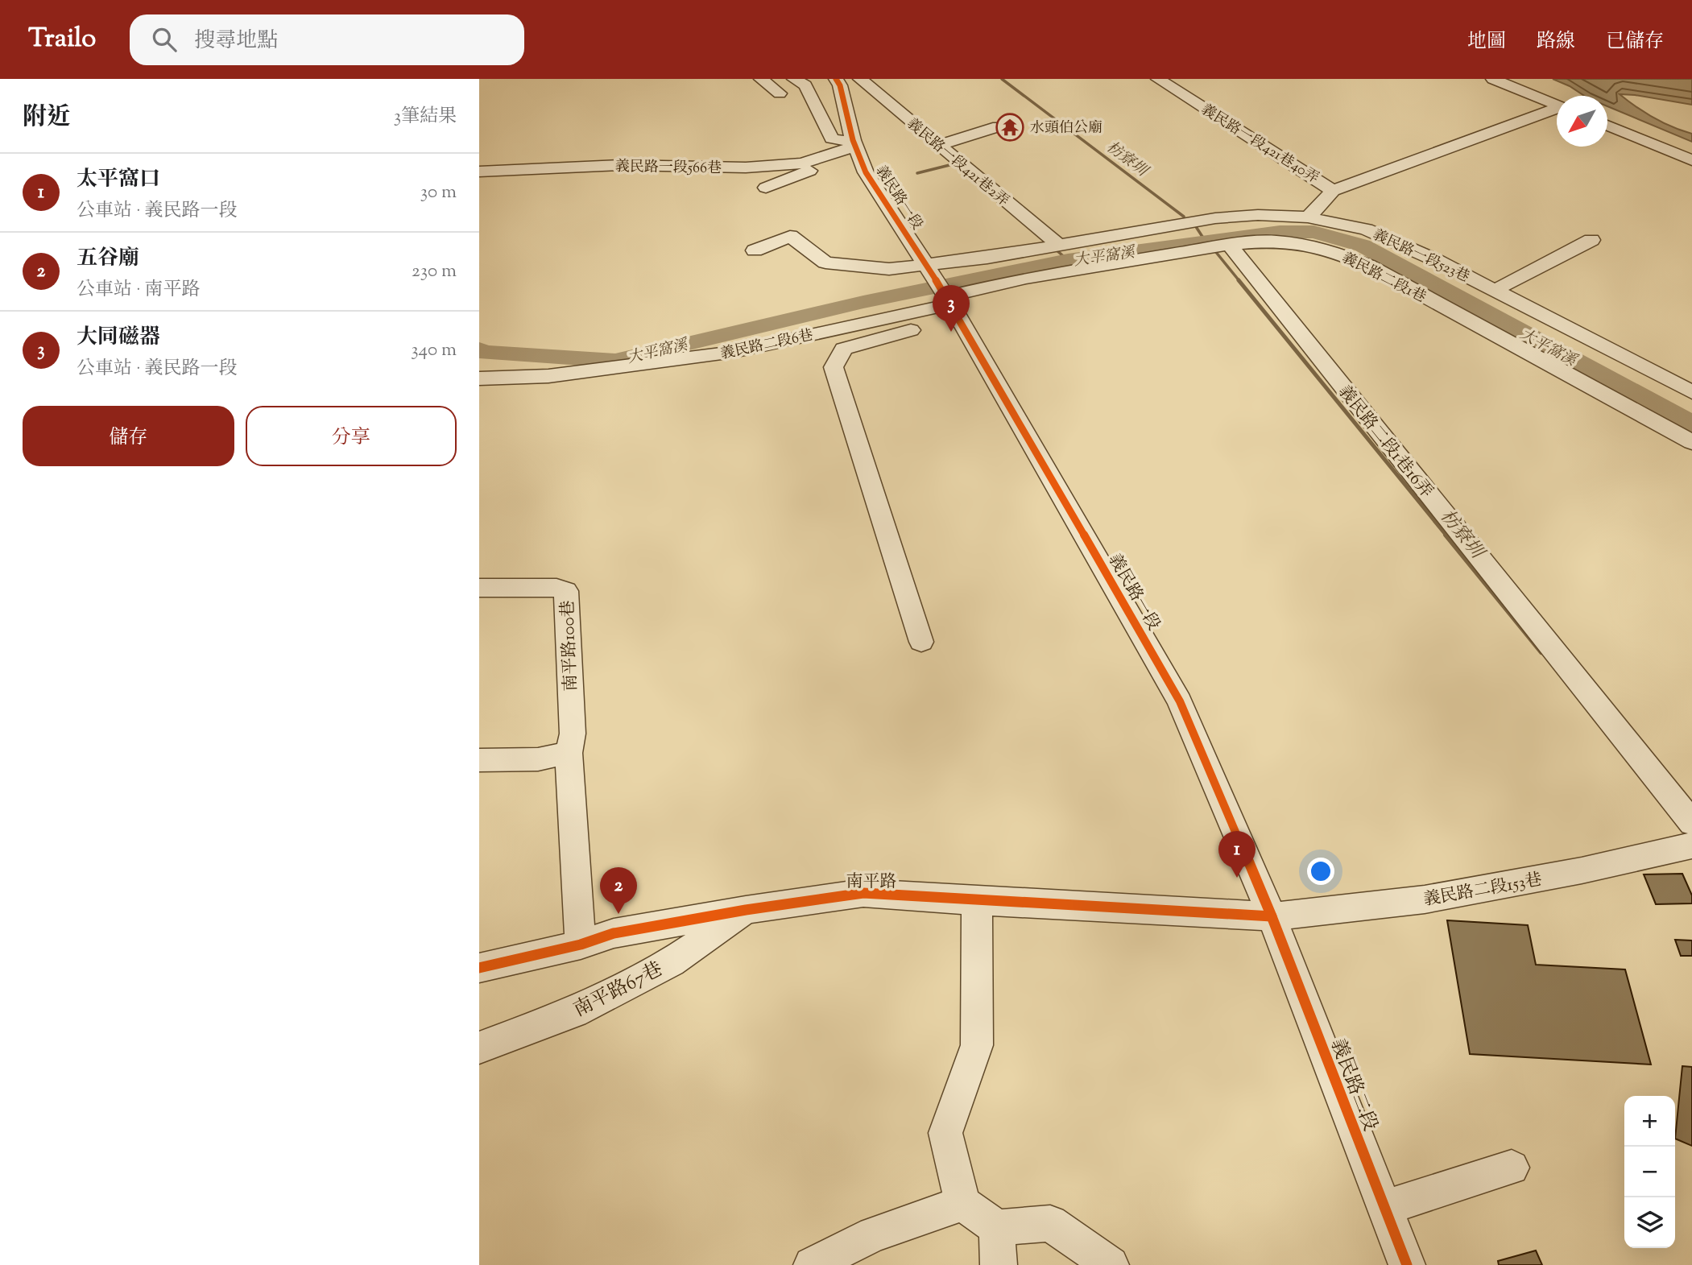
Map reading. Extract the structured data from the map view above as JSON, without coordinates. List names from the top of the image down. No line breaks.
{"streets":{"street":["義民路一段421巷40弄","義民路一段421巷2弄","義民路一段566巷","義民路一段","義民路一段523巷","義民路二段1巷","義民路二段6巷","義民路二段1巷16弄","南平路100巷","南平路","義民路二段153巷","南平路67巷","義民路二段"]},"crossings":[["義民路一段421巷2弄","義民路一段523巷"],["義民路一段566巷","義民路一段"],["義民路一段","義民路一段523巷"],["義民路一段","義民路二段1巷"],["義民路一段","義民路二段6巷"],["義民路一段","南平路"],["義民路一段","義民路二段153巷"],["義民路一段","義民路二段"],["義民路二段1巷","義民路二段6巷"],["義民路二段1巷","義民路二段1巷16弄"],["南平路100巷","南平路"],["南平路","義民路二段153巷"],["南平路","南平路67巷"],["南平路","義民路二段"],["義民路二段153巷","義民路二段"]],"water":["枋寮圳","大平窩溪"],"places":{"temple":["水頭伯公廟"]},"north":"bottom left","page":{"header":"Trailo","search":"搜尋地點","nav":["地圖","路線","已儲存"],"heading":["附近","3筆結果"],"list":[{"mark":"1","name":"太平窩口","note":"公車站 · 義民路一段","value":"30 m"},{"mark":"2","name":"五谷廟","note":"公車站 · 南平路","value":"230 m"},{"mark":"3","name":"大同磁器","note":"公車站 · 義民路一段","value":"340 m"}],"pins":["3","1","2"],"buttons":["儲存","分享"],"map_buttons":["+","−"]}}
